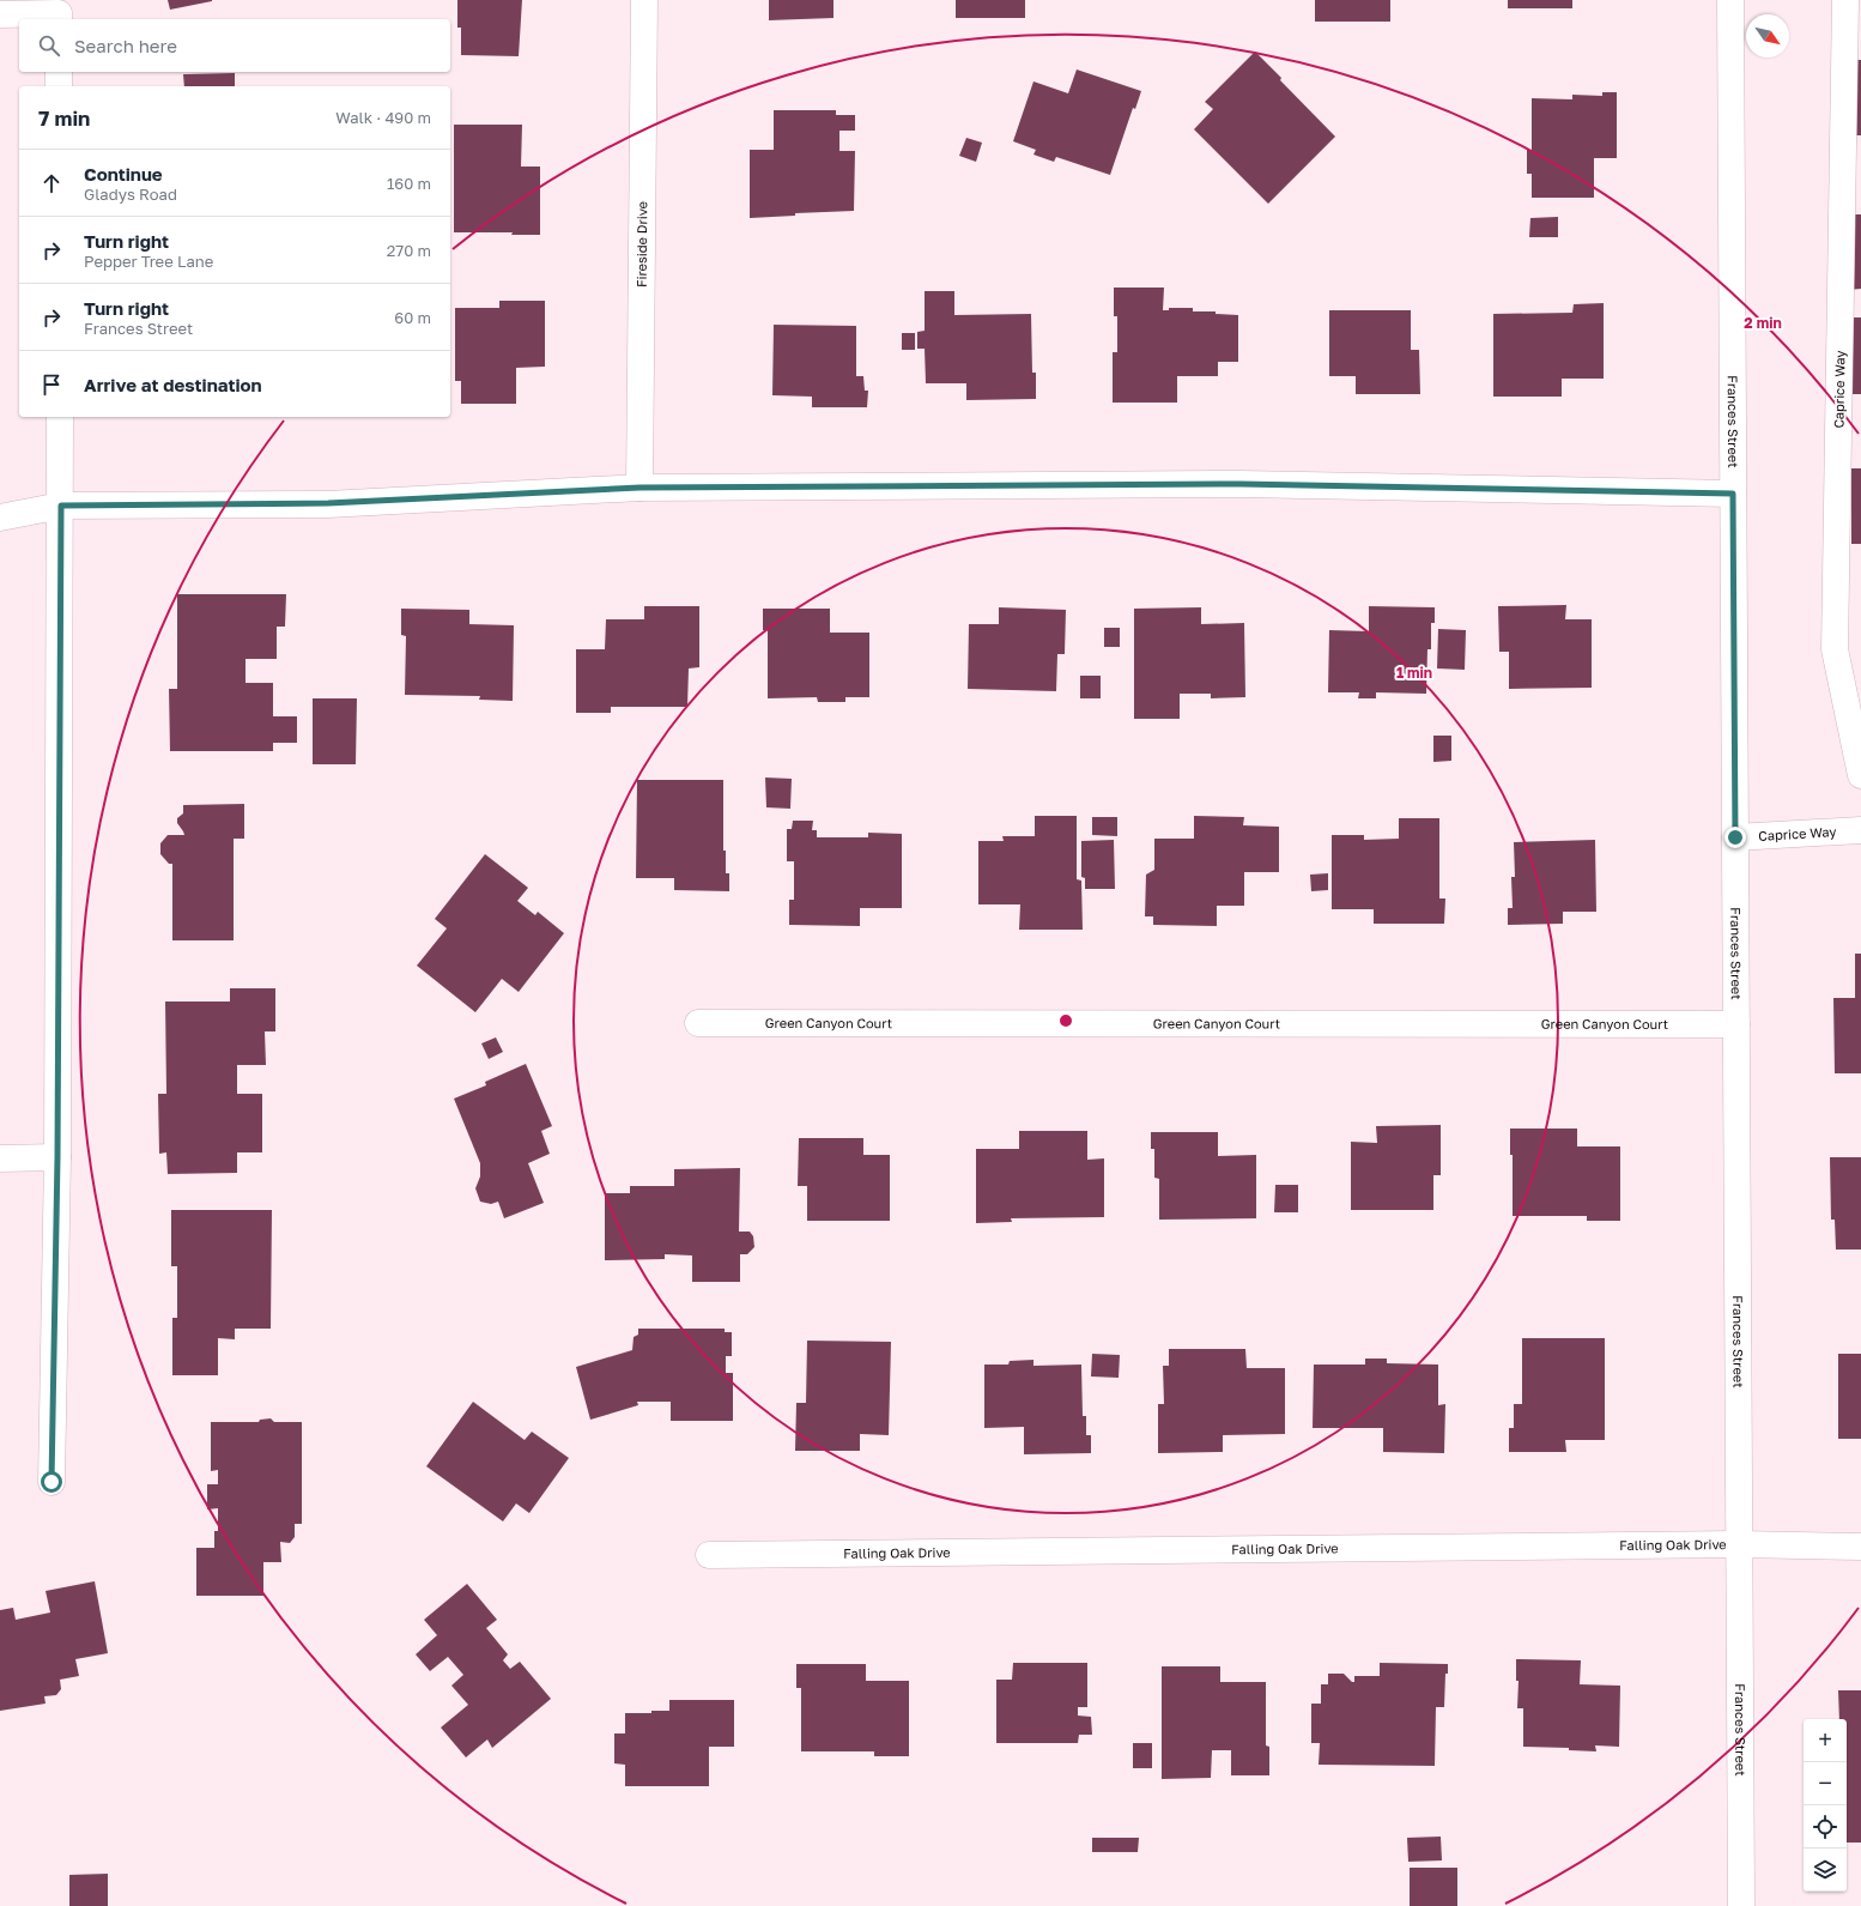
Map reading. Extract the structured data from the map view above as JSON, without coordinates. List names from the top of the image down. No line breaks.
{"streets":{"street":["Fireside Drive","Caprice Way","Frances Street","Green Canyon Court","Falling Oak Drive"]},"crossings":[["Caprice Way","Frances Street"],["Frances Street","Green Canyon Court"],["Frances Street","Falling Oak Drive"]],"north":"bottom right","page":{"search":"Search here","heading":["7 min","Walk · 490 m"],"list":[["Continue","Gladys Road","160 m"],["Turn right","Pepper Tree Lane","270 m"],["Turn right","Frances Street","60 m"],"Arrive at destination"],"map_buttons":["+","−"]},"rings":["2 min","1 min"]}
